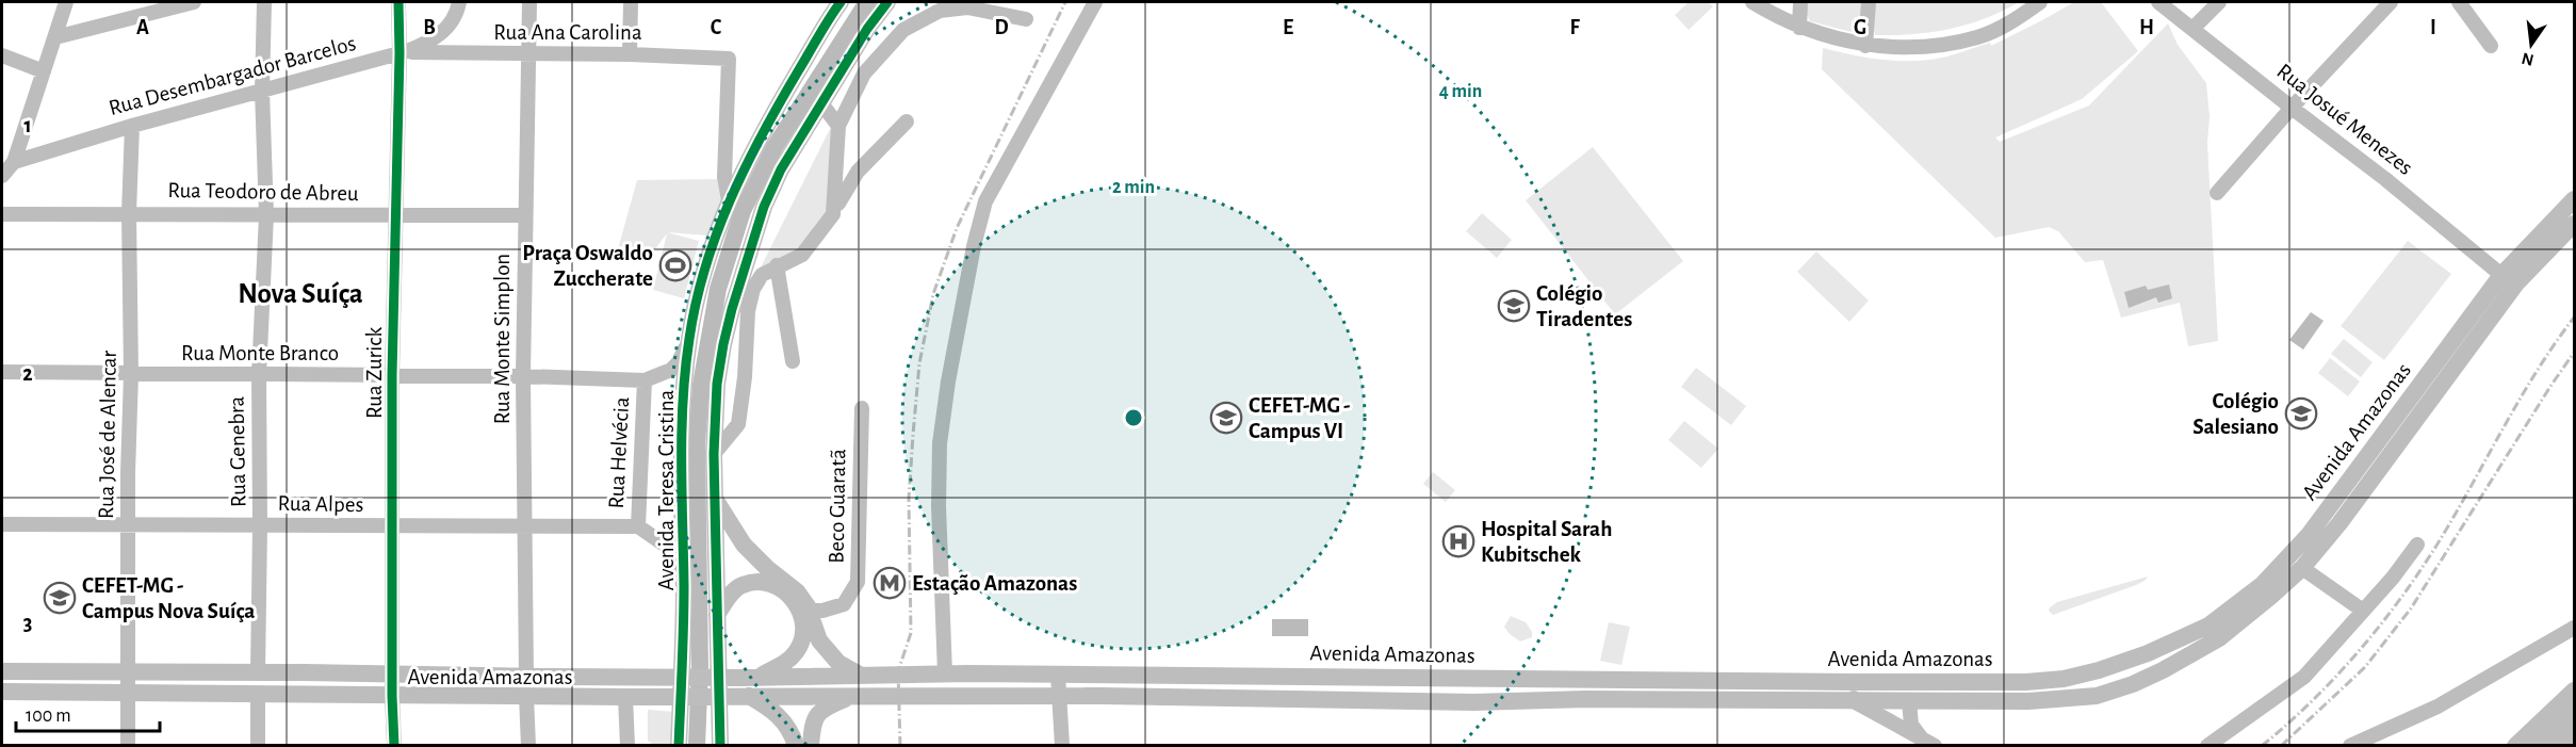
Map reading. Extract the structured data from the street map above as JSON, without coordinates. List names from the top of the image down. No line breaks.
{"streets":{"main road":["Avenida Amazonas","Avenida Teresa Cristina"],"street":["Rua Ana Carolina","Rua Desembargador Barcelos","Rua Josué Menezes","Rua Teodoro de Abreu","Rua Monte Simplon","Rua Monte Branco","Rua Zurick","Rua José de Alencar","Rua Genebra","Rua Helvécia","Rua Alpes","Beco Guaratã"]},"crossings":[["Rua Ana Carolina","Rua Desembargador Barcelos"],["Rua Ana Carolina","Rua Monte Simplon"],["Rua Ana Carolina","Rua Zurick"],["Rua Ana Carolina","Avenida Teresa Cristina"],["Rua Desembargador Barcelos","Rua Zurick"],["Rua Desembargador Barcelos","Rua José de Alencar"],["Rua Desembargador Barcelos","Rua Genebra"],["Rua Josué Menezes","Avenida Amazonas"],["Rua Teodoro de Abreu","Rua Monte Simplon"],["Rua Teodoro de Abreu","Rua Zurick"],["Rua Teodoro de Abreu","Rua José de Alencar"],["Rua Teodoro de Abreu","Rua Genebra"],["Rua Monte Simplon","Rua Monte Branco"],["Rua Monte Simplon","Avenida Amazonas"],["Rua Monte Simplon","Rua Alpes"],["Rua Monte Branco","Rua Zurick"],["Rua Monte Branco","Rua José de Alencar"],["Rua Monte Branco","Rua Genebra"],["Rua Monte Branco","Rua Helvécia"],["Rua Monte Branco","Avenida Teresa Cristina"],["Rua Zurick","Avenida Amazonas"],["Rua Zurick","Rua Alpes"],["Avenida Amazonas","Rua José de Alencar"],["Avenida Amazonas","Rua Genebra"],["Rua José de Alencar","Rua Alpes"],["Rua Genebra","Rua Alpes"],["Rua Helvécia","Rua Alpes"]],"districts":["Nova Suíça"],"places":{"sports":["Praça Oswaldo Zuccherate"],"school or university":["Colégio Tiradentes","Colégio Salesiano","CEFET-MG - Campus VI","CEFET-MG - Campus Nova Suíça"],"hospital":["Hospital Sarah Kubitschek"],"metro station":["Estação Amazonas"]},"scale_bar":"100 m","north":"bottom","grid":{"columns":["A","B","C","D","E","F","G","H","I"],"rows":["1","2","3"]},"rings":["4 min","2 min"]}
